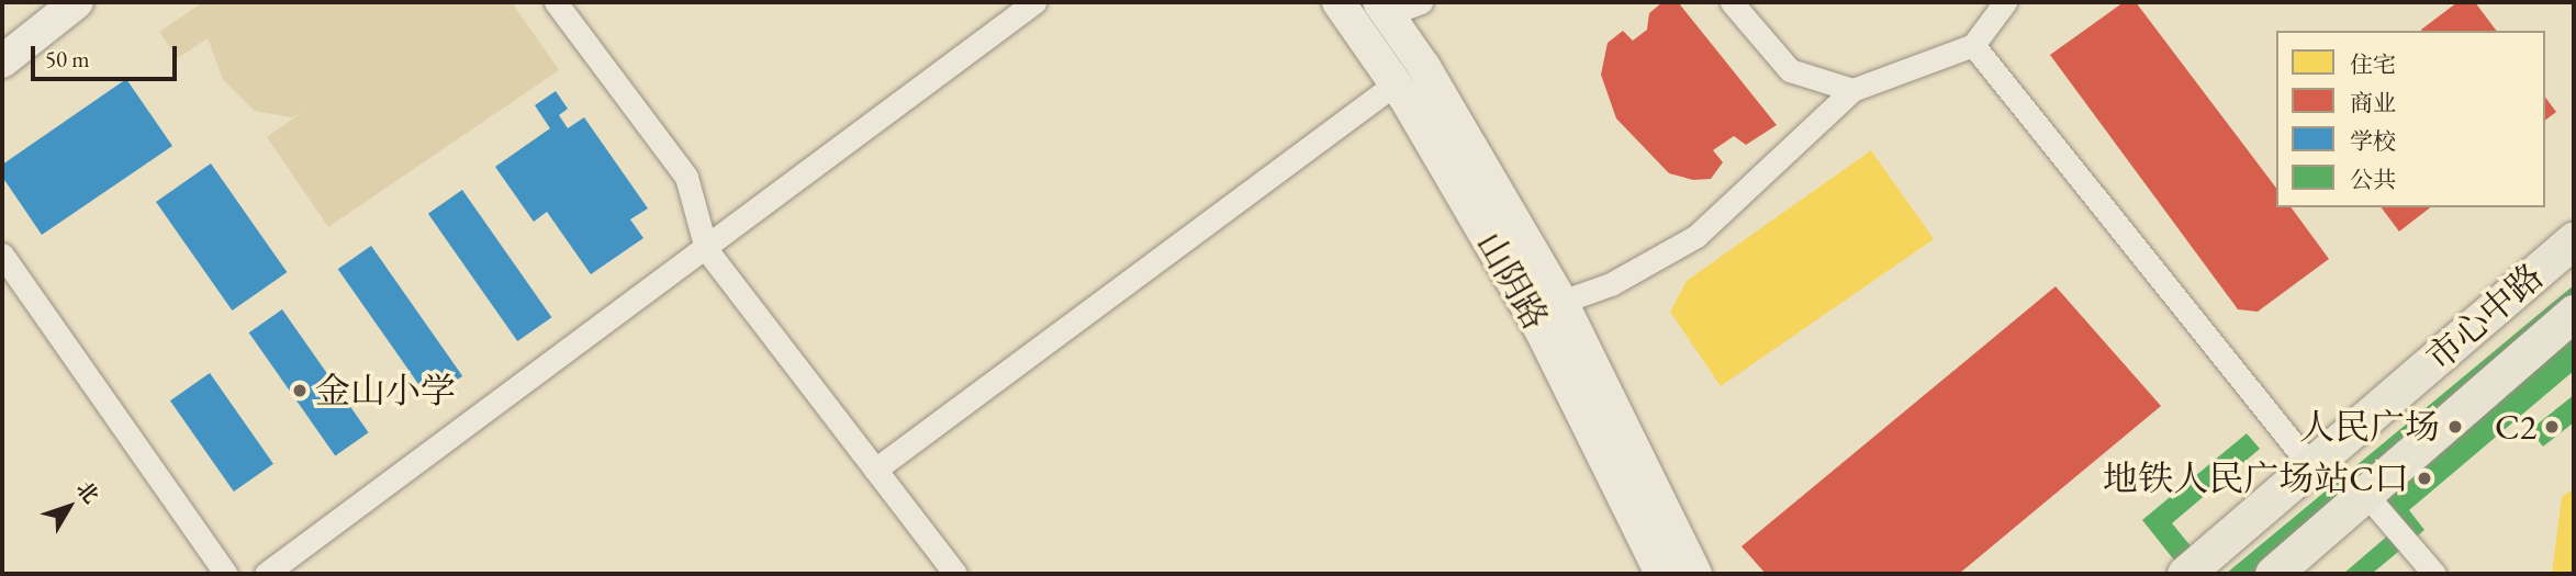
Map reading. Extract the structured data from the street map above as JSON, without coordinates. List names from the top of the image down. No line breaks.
{"streets":{"main road":["山阴路","市心中路"]},"places":["金山小学","人民广场","C2","地铁人民广场站C口"],"legend":["住宅","商业","学校","公共"],"scale_bar":"50 m","north":"top right"}
